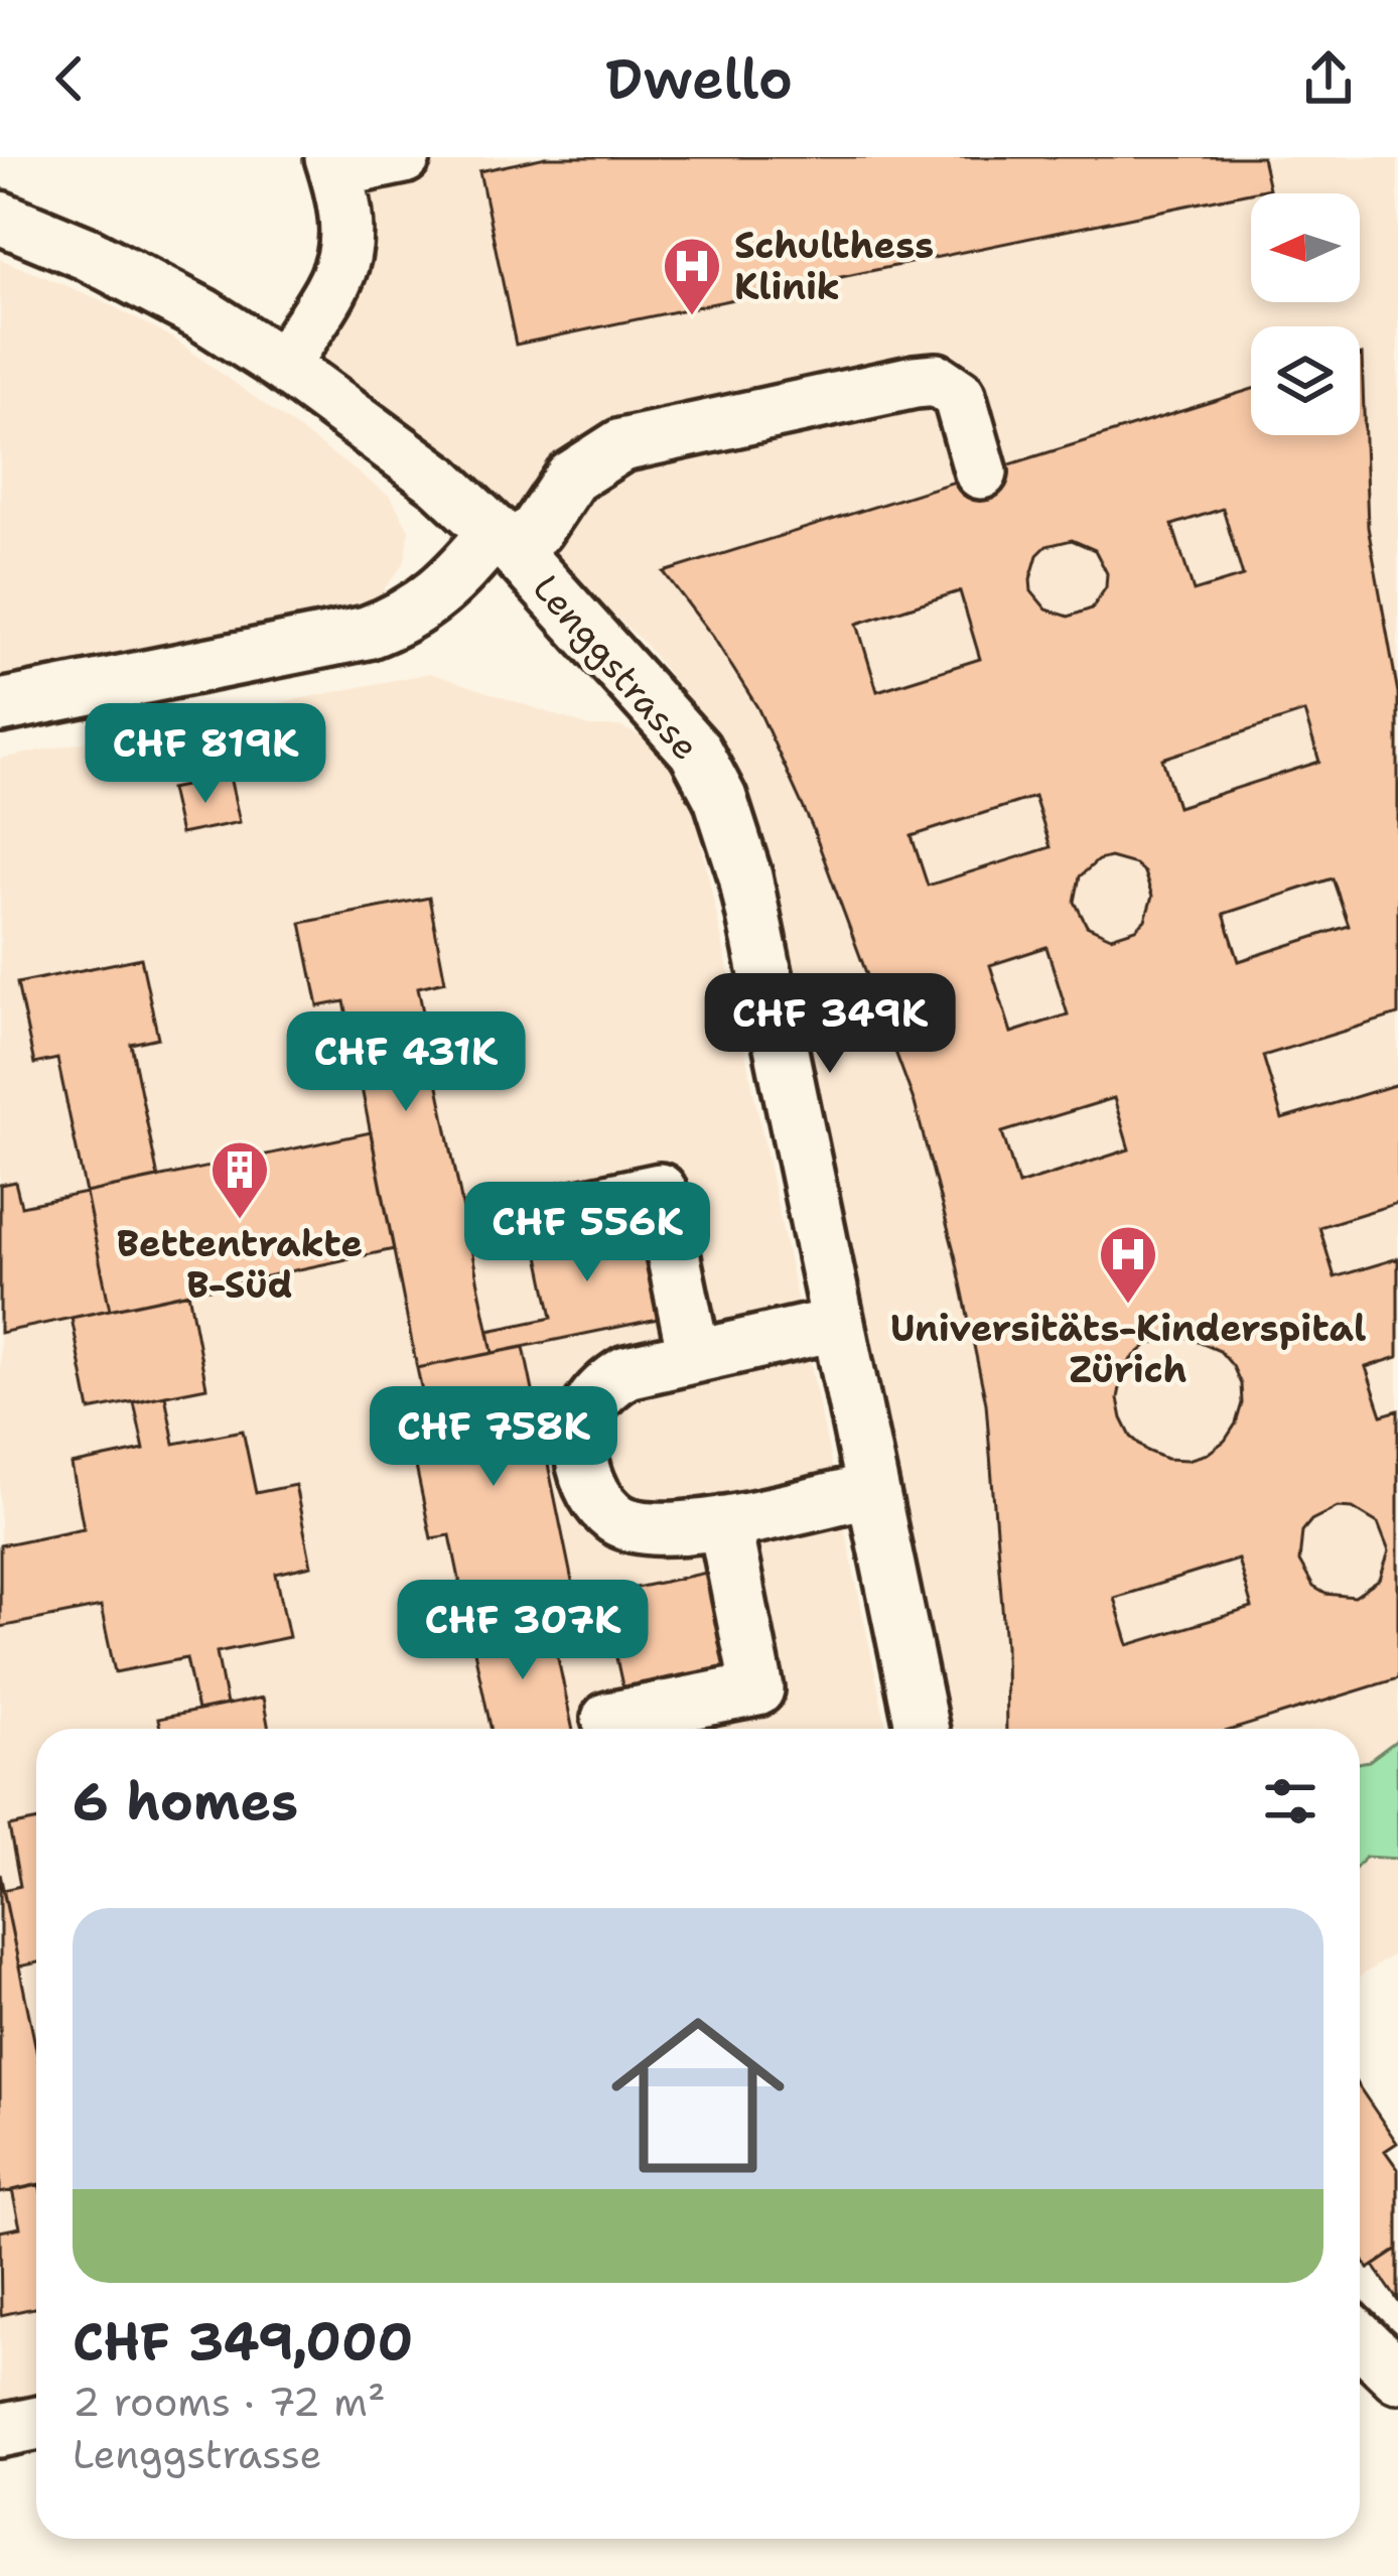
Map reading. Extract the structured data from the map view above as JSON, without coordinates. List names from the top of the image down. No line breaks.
{"streets":{"street":["Lenggstrasse"]},"places":{"hospital":["Schulthess Klinik","Universitäts-Kinderspital Zürich"],"building":["Bettentrakte B-Süd"]},"north":"left","page":{"header":"Dwello","price":["CHF 819K","CHF 349K","CHF 431K","CHF 556K","CHF 758K","CHF 307K"],"heading":"6 homes","list":[{"name":"CHF 349,000","note":"2 rooms · 72 m² · Lenggstrasse"}]}}
